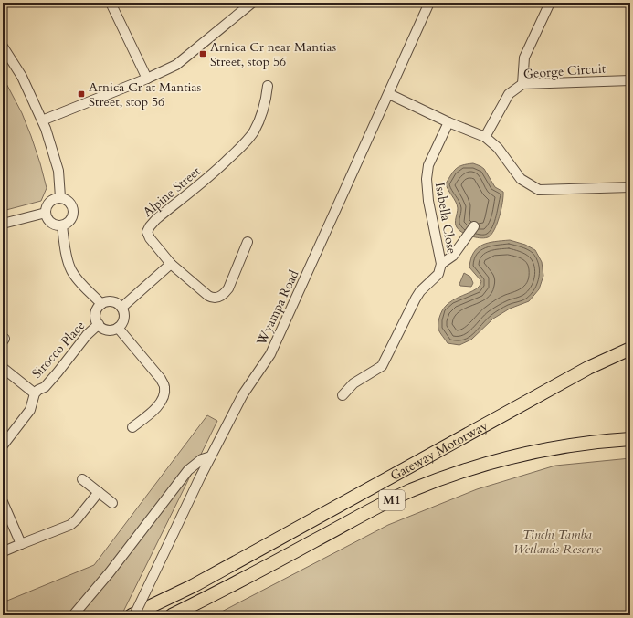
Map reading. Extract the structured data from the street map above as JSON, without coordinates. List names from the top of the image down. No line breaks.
{"streets":{"highway":["Gateway Motorway","M1"],"street":["George Circuit","Alpine Street","Isabella Close","Wyampa Road","Sirocco Place"]},"crossings":[["Wyampa Road","Gateway Motorway"]],"parks":["Tinchi Tamba Wetlands Reserve"],"places":{"transit":["Arnica Cr near Mantias Street, stop 56","Arnica Cr at Mantias Street, stop 56"]}}
